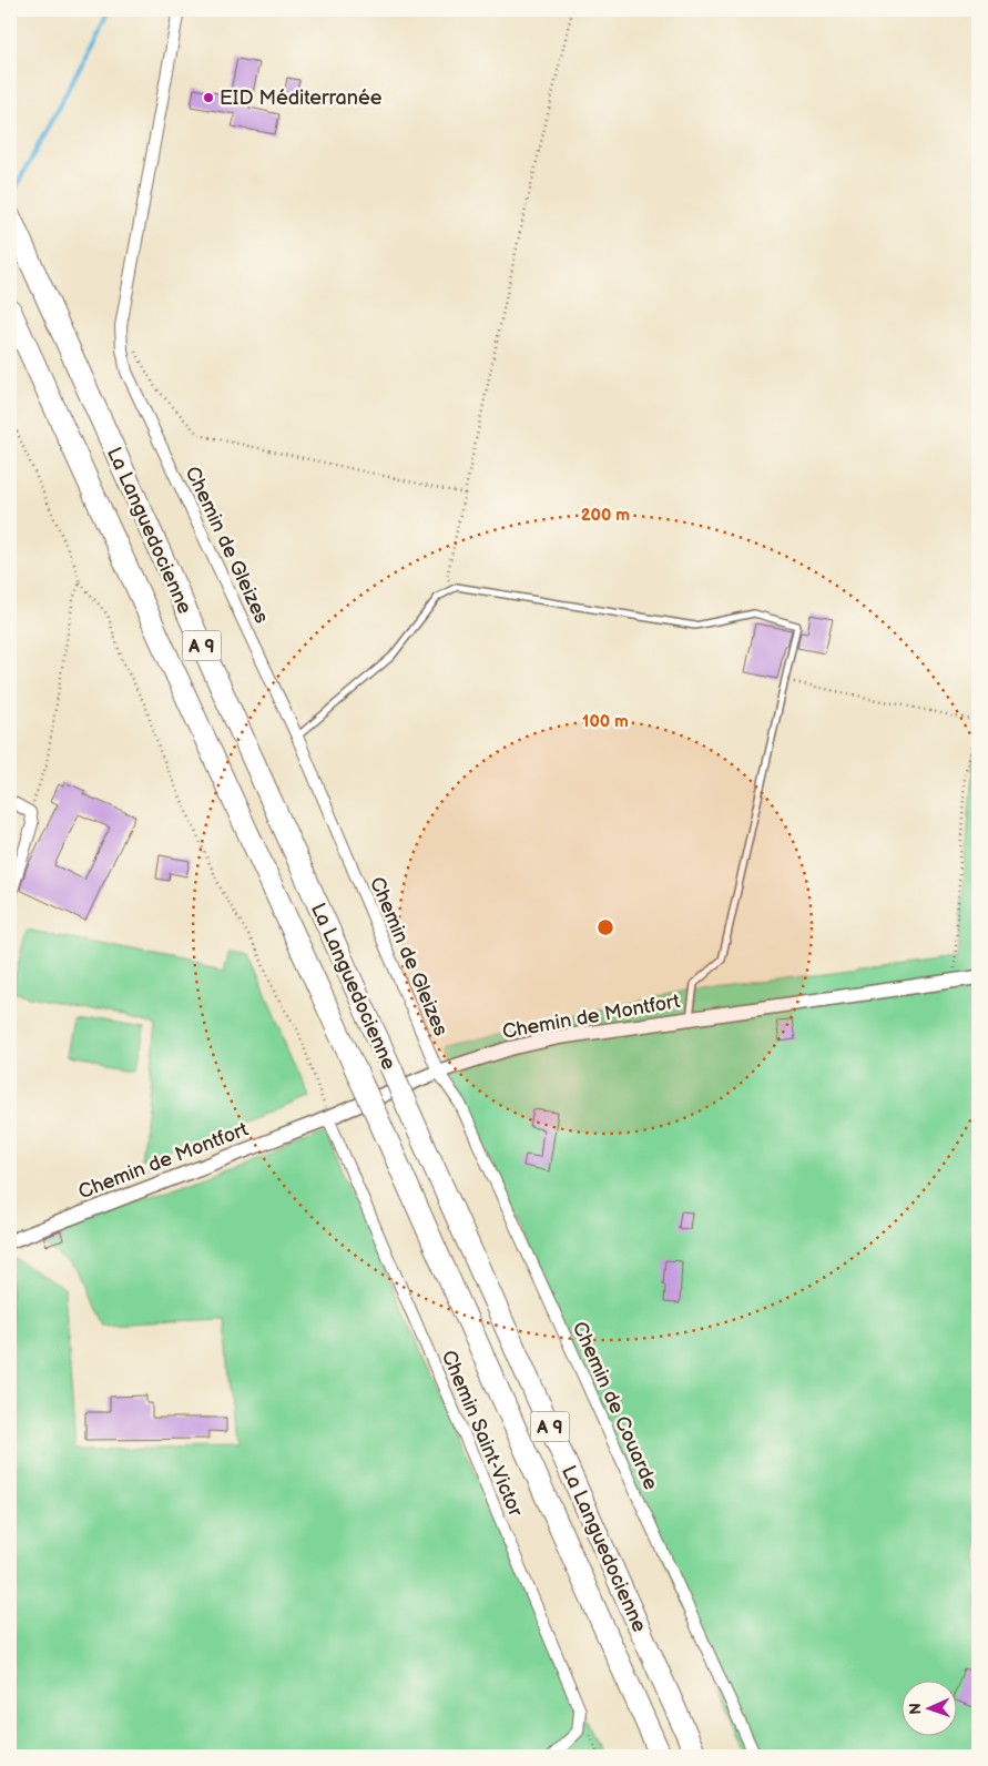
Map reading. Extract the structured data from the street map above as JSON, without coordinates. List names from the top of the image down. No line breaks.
{"streets":{"highway":["La Languedocienne","A 9"],"street":["Chemin de Gleizes","Chemin de Montfort","Chemin de Couarde","Chemin Saint-Victor"]},"crossings":[["Chemin de Gleizes","Chemin de Montfort"],["Chemin de Gleizes","Chemin de Couarde"],["Chemin de Montfort","Chemin de Couarde"],["Chemin de Montfort","Chemin Saint-Victor"]],"places":["EID Méditerranée"],"north":"left","rings":["200 m","100 m"]}
